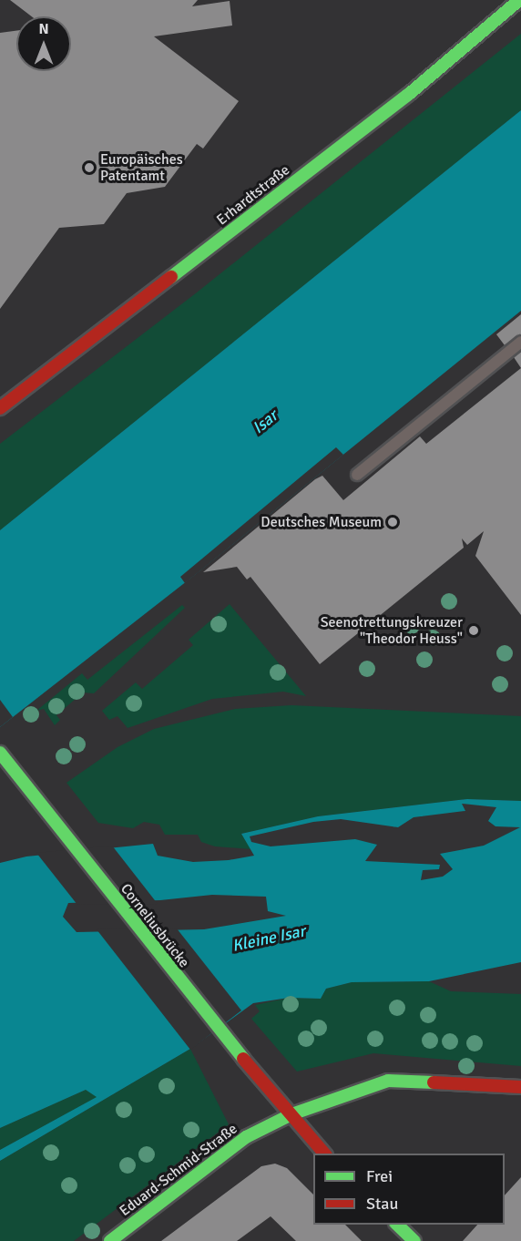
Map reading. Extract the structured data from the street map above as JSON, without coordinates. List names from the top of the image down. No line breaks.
{"streets":{"street":["Erhardtstraße","Corneliusbrücke","Eduard-Schmid-Straße"]},"crossings":[["Corneliusbrücke","Eduard-Schmid-Straße"]],"water":["Isar","Kleine Isar"],"places":["Europäisches Patentamt","Deutsches Museum","Seenotrettungskreuzer \"Theodor Heuss\""],"legend":["Frei","Stau"],"north":"top"}
